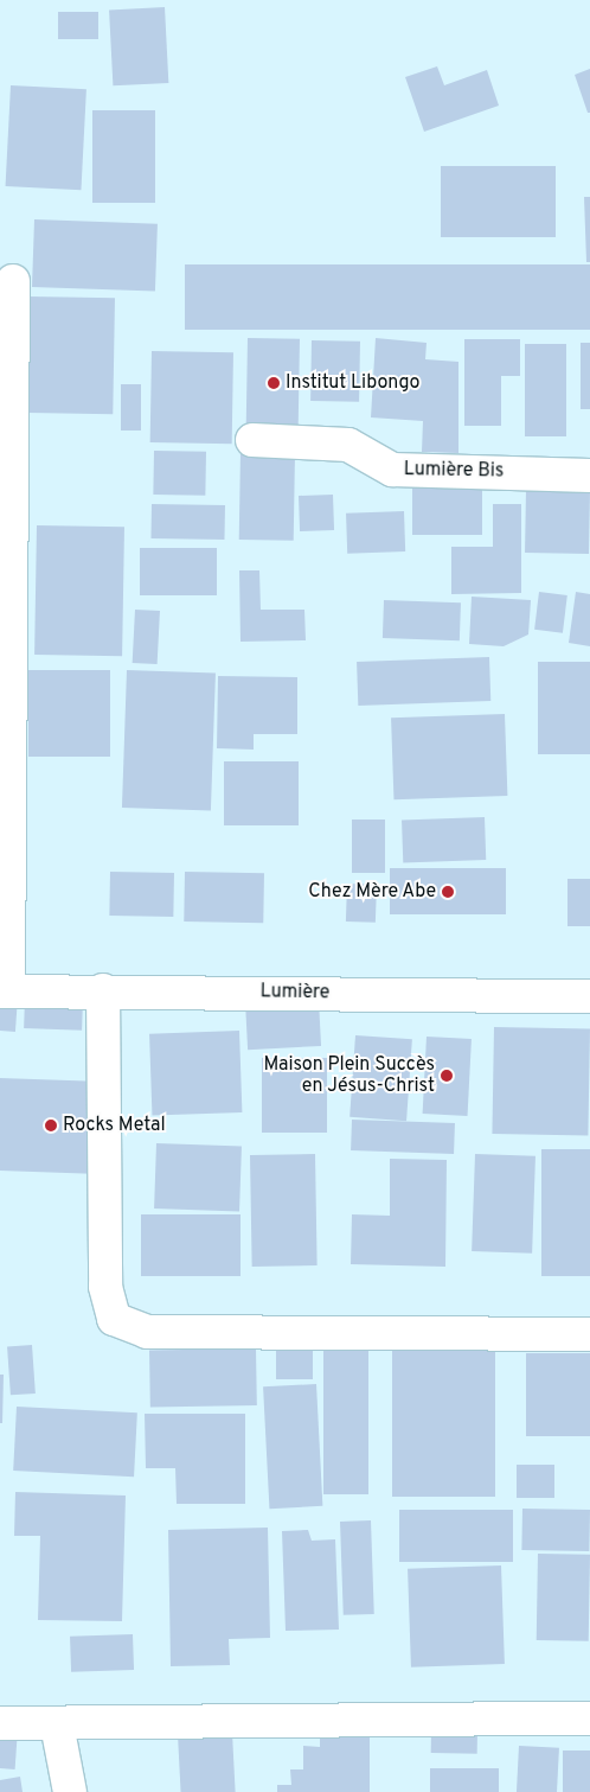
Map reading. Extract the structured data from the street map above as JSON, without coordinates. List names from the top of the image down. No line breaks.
{"streets":{"street":["Lumière Bis","Lumière"]},"places":["Institut Libongo","Chez Mère Abe","Maison Plein Succès en Jésus-Christ","Rocks Metal"]}
